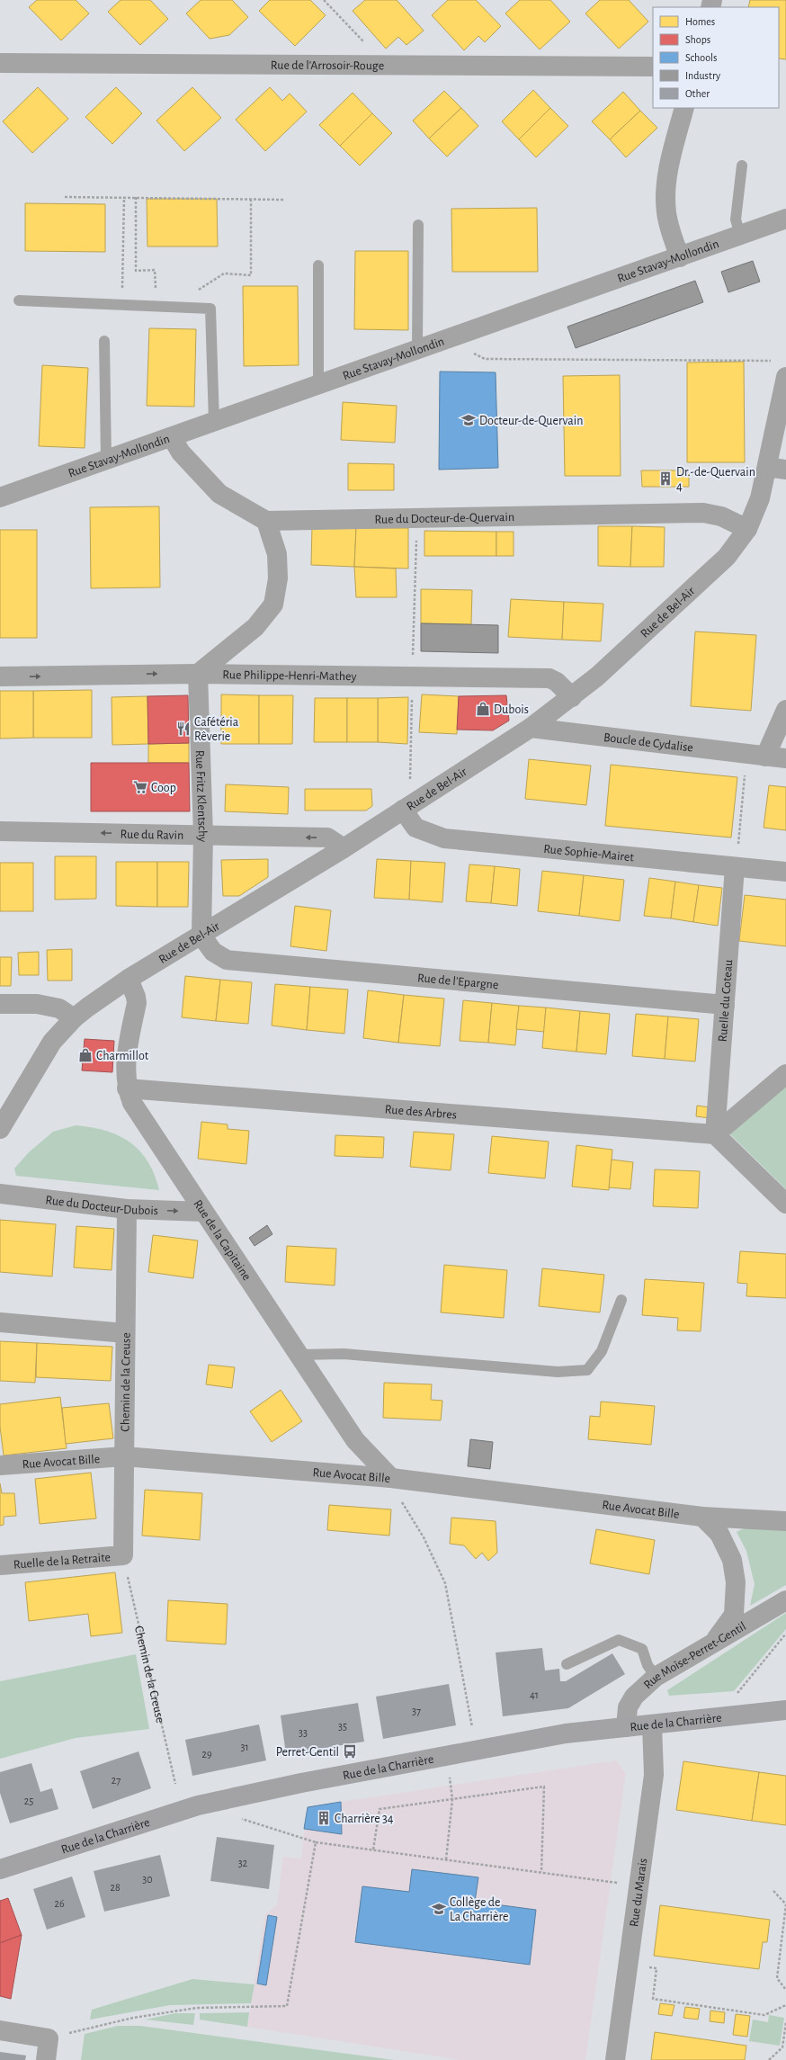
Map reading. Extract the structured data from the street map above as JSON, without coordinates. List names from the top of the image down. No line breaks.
{"streets":{"main road":["Rue de la Charrière"],"street":["Rue de l'Arrosoir-Rouge","Rue Stavay-Mollondin","Rue du Docteur-de-Quervain","Rue de Bel-Air","Rue Philippe-Henri-Mathey","Boucle de Cydalise","Rue Fritz Klentschy","Rue du Ravin","Rue Sophie-Mairet","Rue de l'Epargne","Ruelle du Coteau","Rue des Arbres","Rue du Docteur-Dubois","Rue de la Capitaine","Chemin de la Creuse","Rue Avocat Bille","Ruelle de la Retraite","Rue Moïse-Perret-Gentil","Rue du Marais"]},"crossings":[["Rue du Docteur-de-Quervain","Rue de Bel-Air"],["Rue de Bel-Air","Rue Philippe-Henri-Mathey"],["Rue de Bel-Air","Boucle de Cydalise"],["Rue de Bel-Air","Rue Fritz Klentschy"],["Rue de Bel-Air","Rue du Ravin"],["Rue de Bel-Air","Rue Sophie-Mairet"],["Rue de Bel-Air","Rue de l'Epargne"],["Rue de Bel-Air","Rue de la Capitaine"],["Rue Philippe-Henri-Mathey","Rue Fritz Klentschy"],["Rue Fritz Klentschy","Rue du Ravin"],["Rue Fritz Klentschy","Rue de l'Epargne"],["Rue Sophie-Mairet","Ruelle du Coteau"],["Rue de l'Epargne","Ruelle du Coteau"],["Ruelle du Coteau","Rue des Arbres"],["Rue des Arbres","Rue de la Capitaine"],["Rue du Docteur-Dubois","Rue de la Capitaine"],["Rue du Docteur-Dubois","Chemin de la Creuse"],["Rue de la Capitaine","Rue Avocat Bille"],["Chemin de la Creuse","Rue Avocat Bille"],["Chemin de la Creuse","Ruelle de la Retraite"],["Rue Moïse-Perret-Gentil","Rue de la Charrière"],["Rue de la Charrière","Rue du Marais"]],"one_way":["Rue du Ravin","Rue du Docteur-Dubois"],"places":{"school or university":["Docteur-de-Quervain","Collège de La Charrière"],"building":["Dr.-de-Quervain 4","Charrière 34"],"shop":["Dubois","Charmillot"],"restaurant":["Cafétéria Rêverie"],"supermarket":["Coop"],"bus stop":["Perret-Gentil"]},"house_numbers":["41","37","35","33","31","29","27","25","32","30","28","26"],"legend":["Homes","Shops","Schools","Industry","Other"]}
